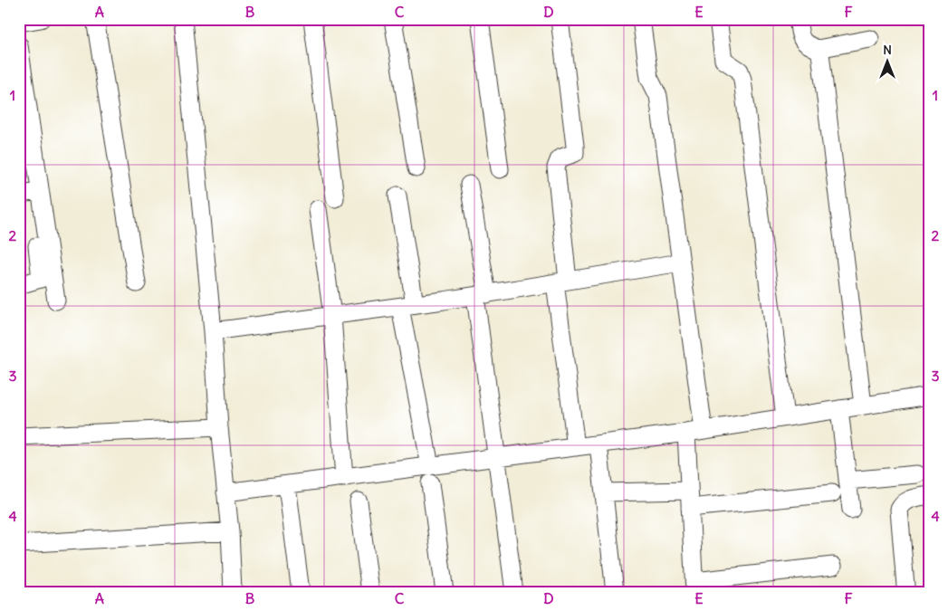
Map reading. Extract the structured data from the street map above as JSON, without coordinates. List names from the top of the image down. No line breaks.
{"north":"top","grid":{"columns":["A","B","C","D","E","F"],"rows":["1","2","3","4"]}}
